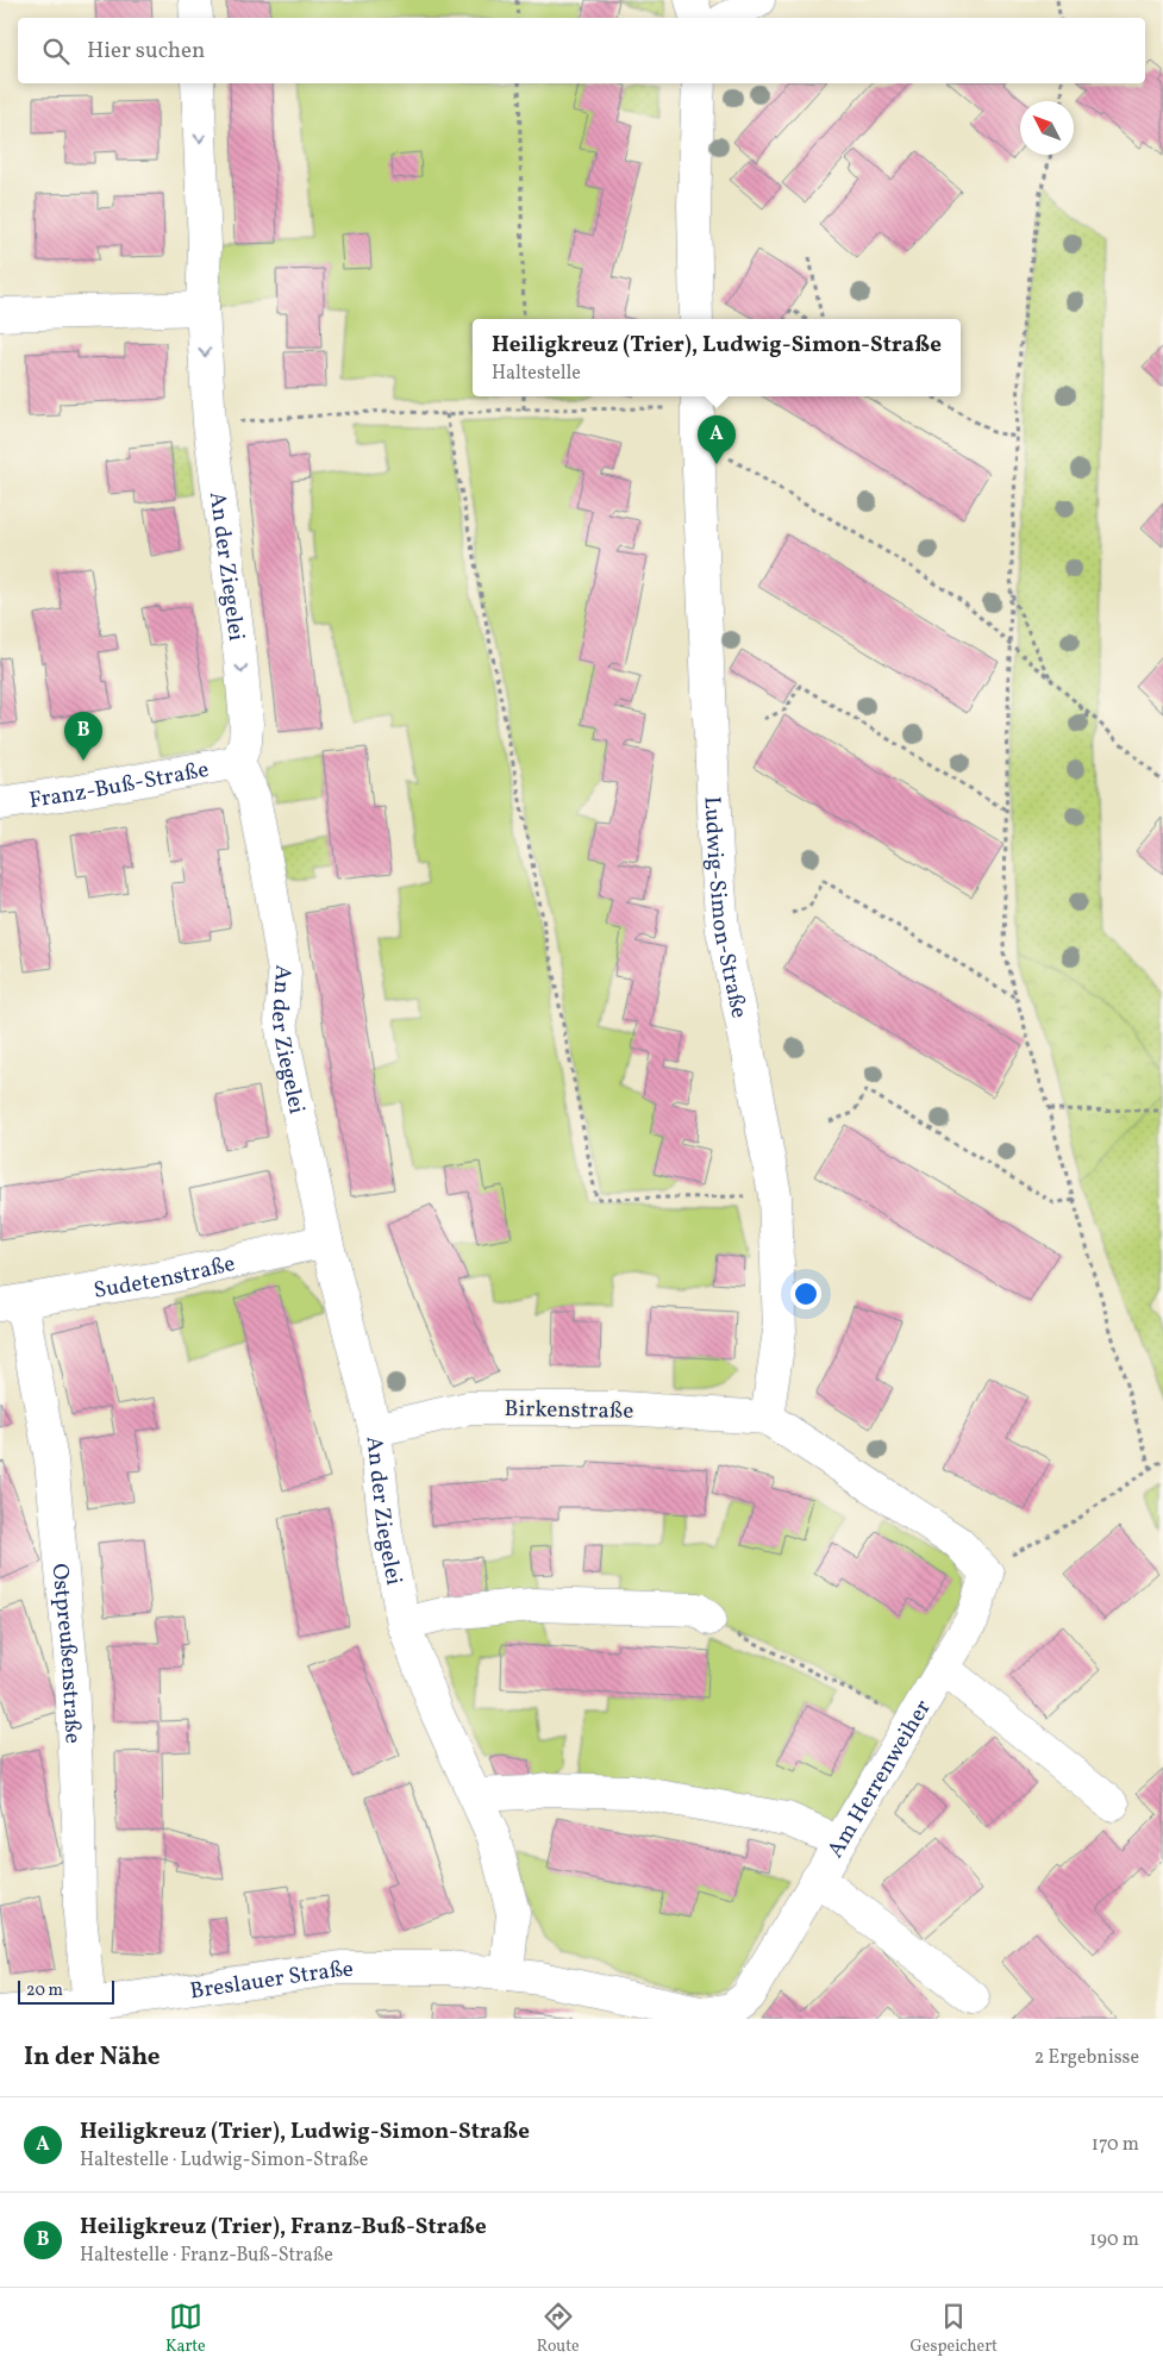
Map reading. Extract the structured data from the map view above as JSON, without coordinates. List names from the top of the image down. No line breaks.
{"streets":{"street":["An der Ziegelei","Franz-Buß-Straße","Ludwig-Simon-Straße","Sudetenstraße","Birkenstraße","Ostpreußenstraße","Am Herrenweiher","Breslauer Straße"]},"crossings":[["An der Ziegelei","Franz-Buß-Straße"],["An der Ziegelei","Sudetenstraße"],["An der Ziegelei","Birkenstraße"],["An der Ziegelei","Am Herrenweiher"],["An der Ziegelei","Breslauer Straße"],["Ludwig-Simon-Straße","Birkenstraße"],["Ludwig-Simon-Straße","Am Herrenweiher"],["Sudetenstraße","Ostpreußenstraße"],["Birkenstraße","Am Herrenweiher"],["Ostpreußenstraße","Breslauer Straße"],["Am Herrenweiher","Breslauer Straße"]],"one_way":["An der Ziegelei"],"scale_bar":"20 m","north":"top left","page":{"search":"Hier suchen","popup":["Heiligkreuz (Trier), Ludwig-Simon-Straße","Haltestelle"],"pins":["A","B"],"scale":"20 m","heading":["In der Nähe","2 Ergebnisse"],"list":[{"mark":"A","name":"Heiligkreuz (Trier), Ludwig-Simon-Straße","note":"Haltestelle · Ludwig-Simon-Straße","value":"170 m"},{"mark":"B","name":"Heiligkreuz (Trier), Franz-Buß-Straße","note":"Haltestelle · Franz-Buß-Straße","value":"190 m"}],"nav":["Karte","Route","Gespeichert"]}}
